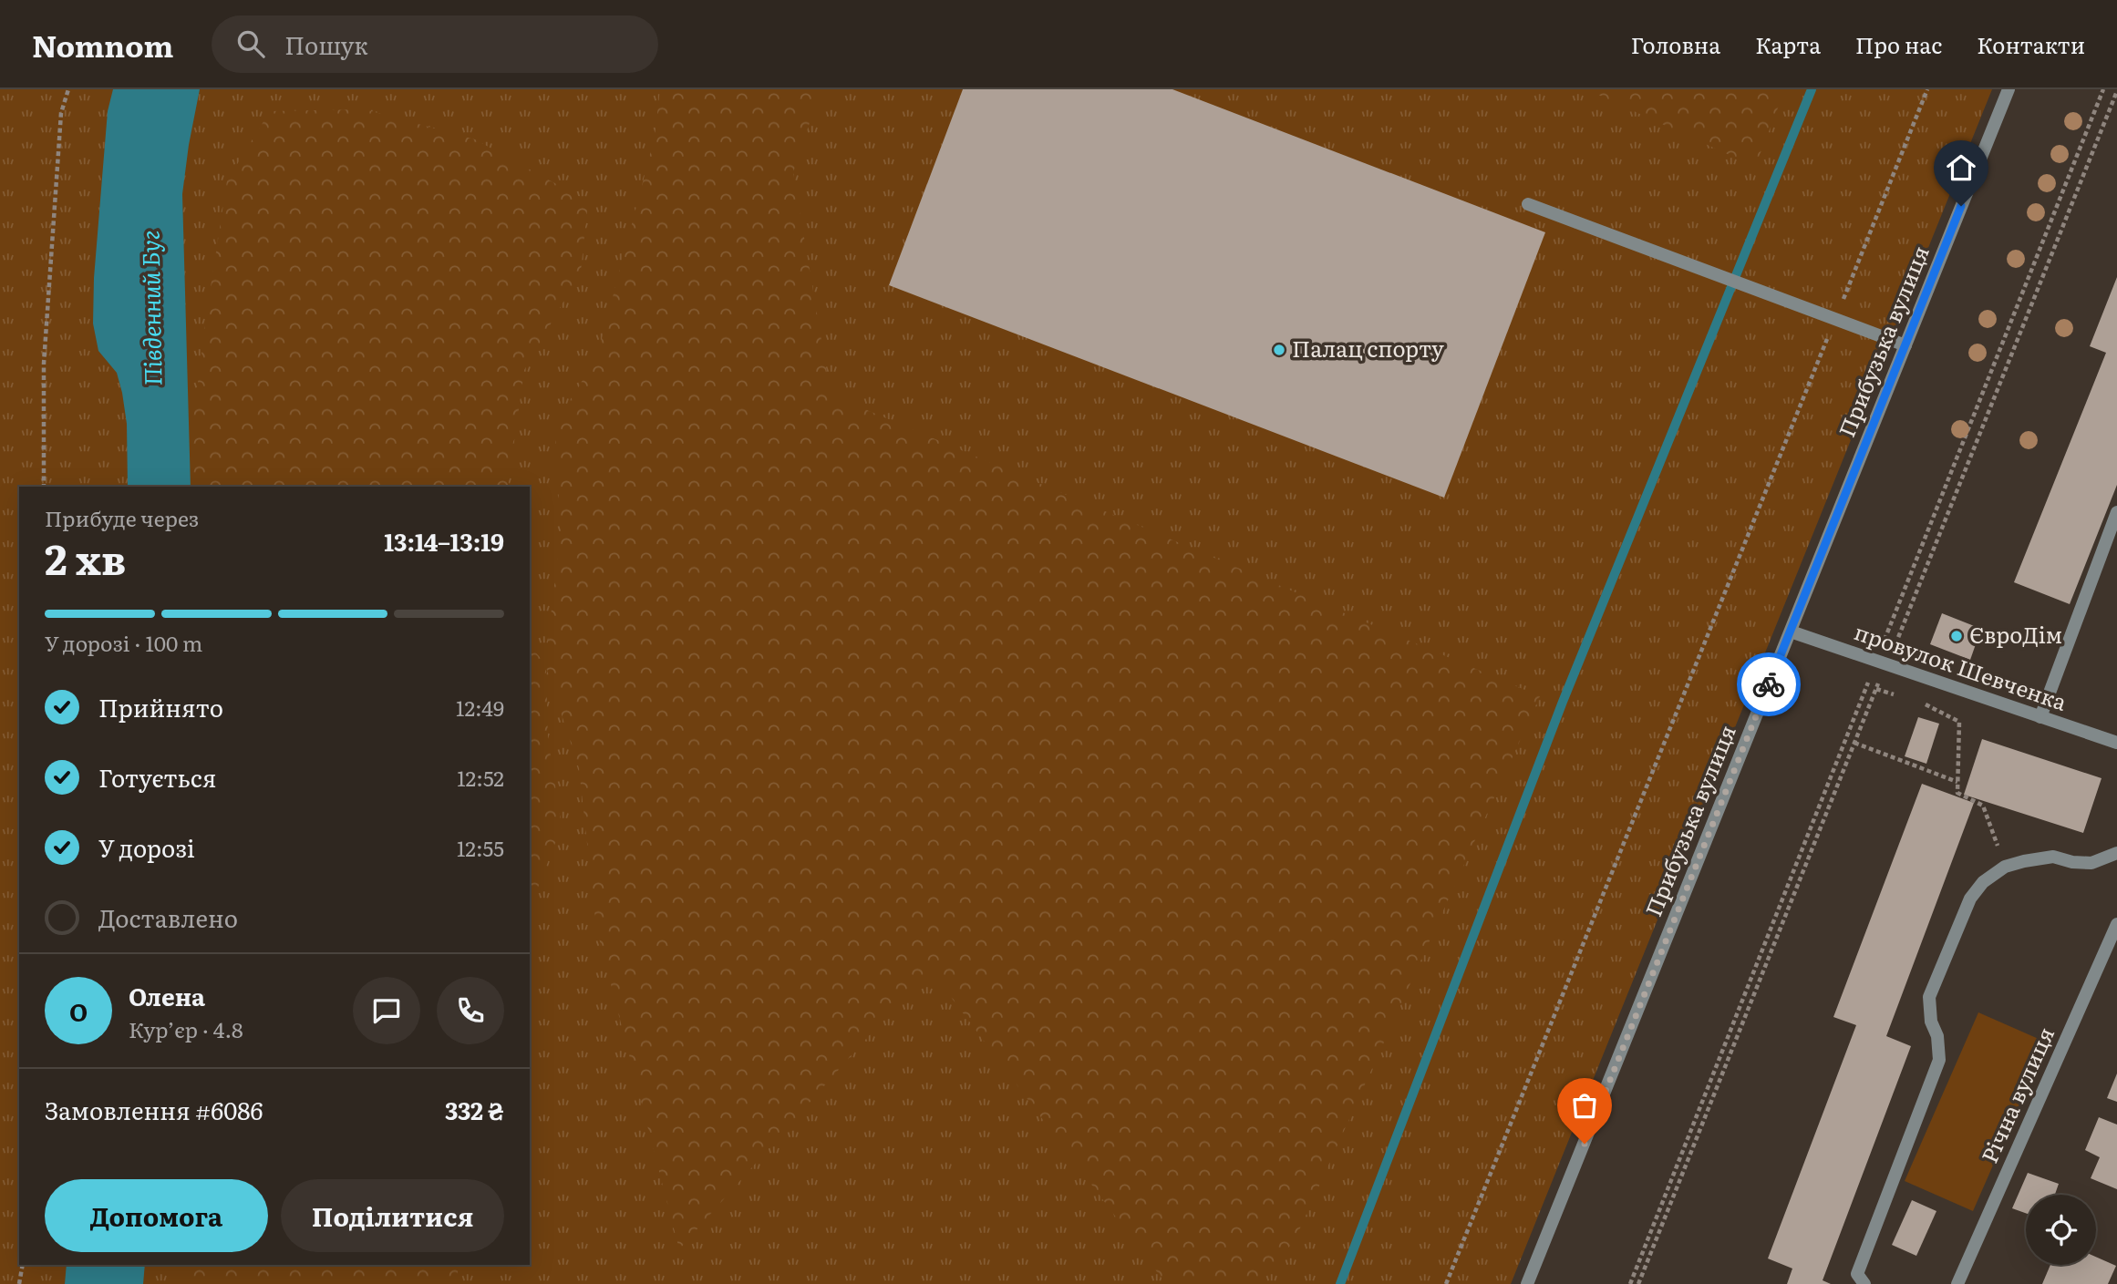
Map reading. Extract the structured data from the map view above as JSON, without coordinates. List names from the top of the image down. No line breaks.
{"streets":{"street":["Прибузька вулиця","провулок Шевченка","Річна вулиця"]},"crossings":[["Прибузька вулиця","провулок Шевченка"]],"water":["Південний Буг"],"places":["Палац спорту","ЄвроДім"],"page":{"header":"Nomnom","search":"Пошук","nav":["Головна","Карта","Про нас","Контакти"],"heading":["2 хв","Прибуде через","13:14–13:19"],"panel":["Олена","Кур’єр · 4.8","Замовлення #6086","332 ₴"],"bar":"У дорозі · 100 m","list":[["Прийнято","12:49"],["Готується","12:52"],["У дорозі","12:55"],"Доставлено"],"round":"О","buttons":["Допомога","Поділитися"]}}
